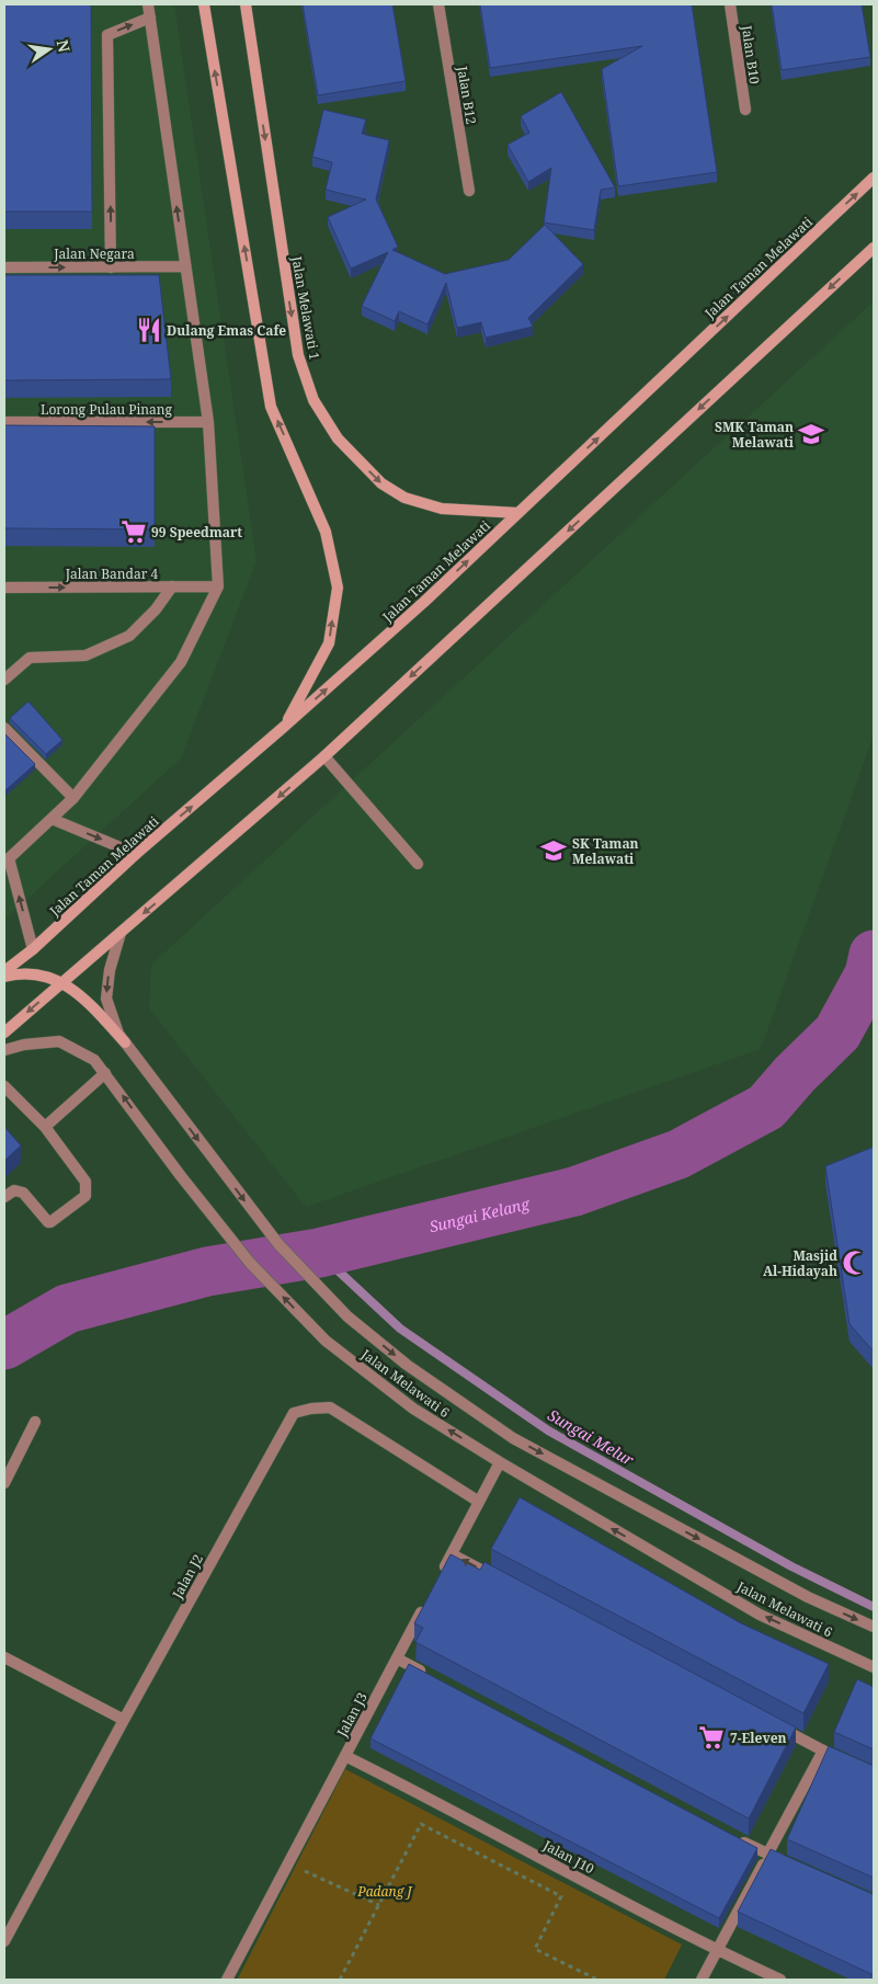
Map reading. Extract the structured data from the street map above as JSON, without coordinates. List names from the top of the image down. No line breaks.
{"streets":{"main road":["Jalan Taman Melawati","Jalan Melawati 1"],"street":["Jalan B10","Jalan B12","Jalan Negara","Lorong Pulau Pinang","Jalan Bandar 4","Jalan Melawati 6","Jalan J2","Jalan J3","Jalan J10"]},"crossings":[["Jalan Taman Melawati","Jalan Melawati 1"],["Jalan J3","Jalan J10"]],"one_way":["Jalan Negara","Jalan Melawati 1","Lorong Pulau Pinang","Jalan Bandar 4"],"water":["Sungai Kelang","Sungai Melur"],"parks":["Padang J"],"places":{"restaurant":["Dulang Emas Cafe"],"school or university":["SMK Taman Melawati","SK Taman Melawati"],"supermarket":["99 Speedmart","7-Eleven"],"mosque":["Masjid Al-Hidayah"]},"north":"right"}
